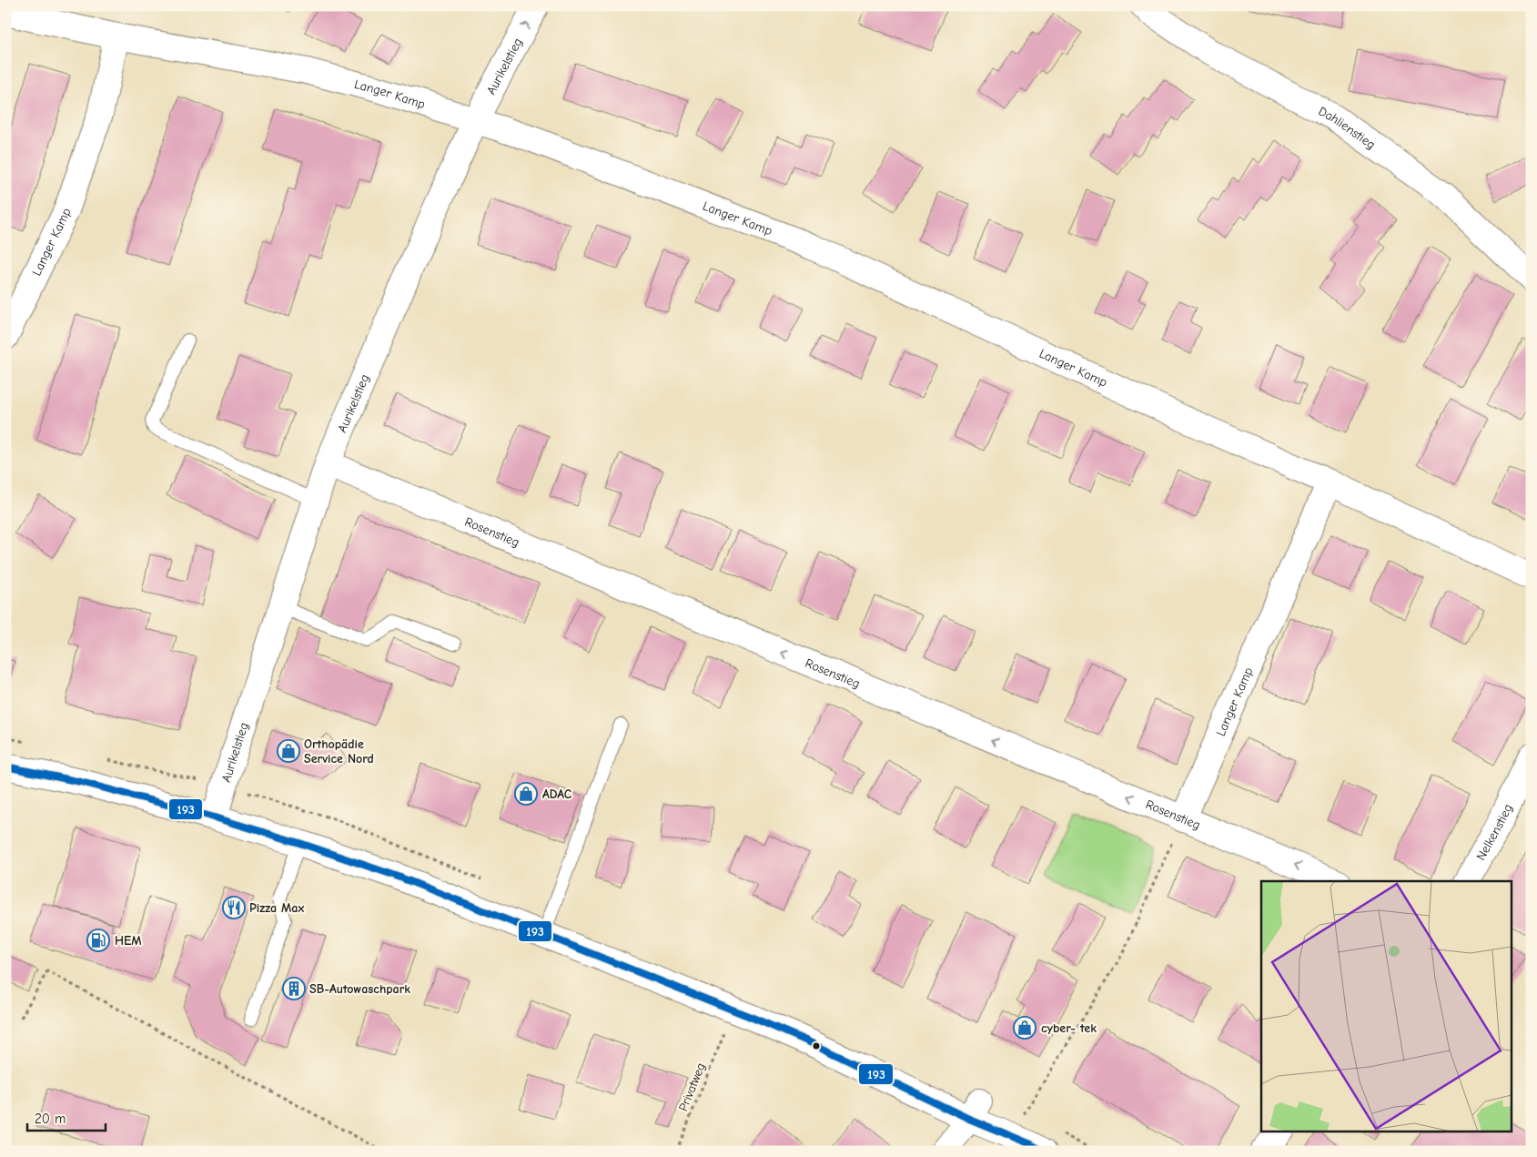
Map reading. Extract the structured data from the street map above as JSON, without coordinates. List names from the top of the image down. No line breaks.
{"streets":{"street":["Aurikelstieg","Langer Kamp","Dahlienstieg","Rosenstieg","Nelkenstieg"],"path":["Privatweg"]},"crossings":[["Aurikelstieg","Langer Kamp"],["Aurikelstieg","Rosenstieg"],["Langer Kamp","Rosenstieg"]],"one_way":["Rosenstieg"],"places":{"shop":["Orthopädie Service Nord","ADAC","cyber- tek"],"restaurant":["Pizza Max"],"fuel station":["HEM"],"building":["SB-Autowaschpark"]},"lines":["transit line 193"],"scale_bar":"20 m"}
